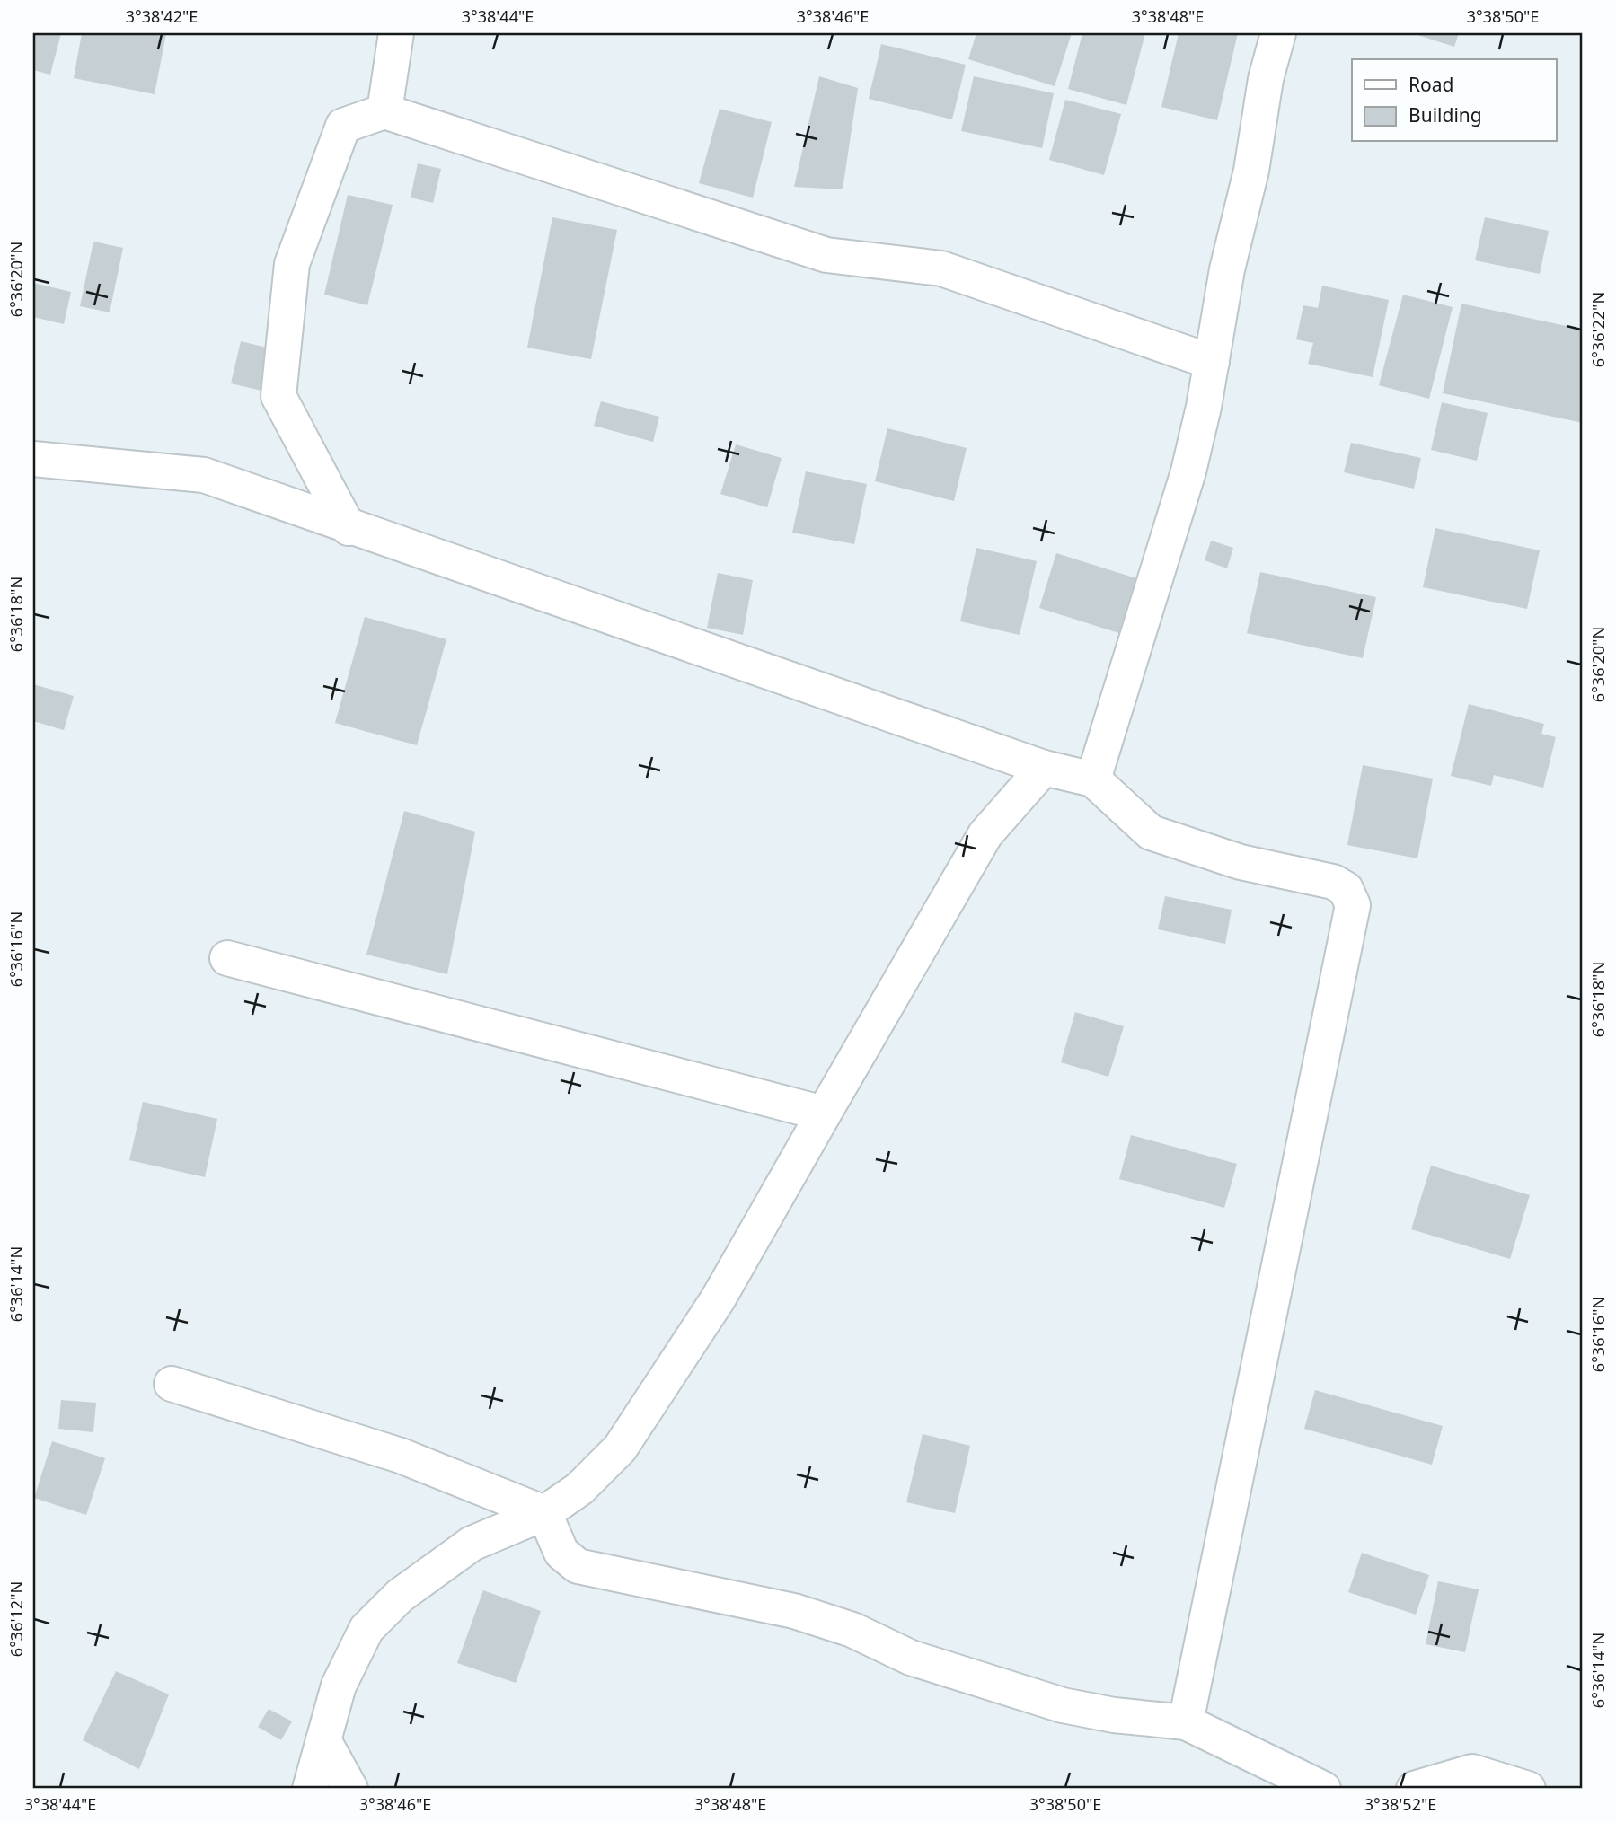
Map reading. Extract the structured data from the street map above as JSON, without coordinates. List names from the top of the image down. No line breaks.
{"legend":["Road","Building"],"coordinates":["3°38'42\"E","3°38'44\"E","3°38'46\"E","3°38'48\"E","3°38'50\"E","6°36'20\"N","6°36'22\"N","6°36'18\"N","6°36'16\"N","6°36'14\"N","6°36'12\"N","3°38'52\"E"]}
